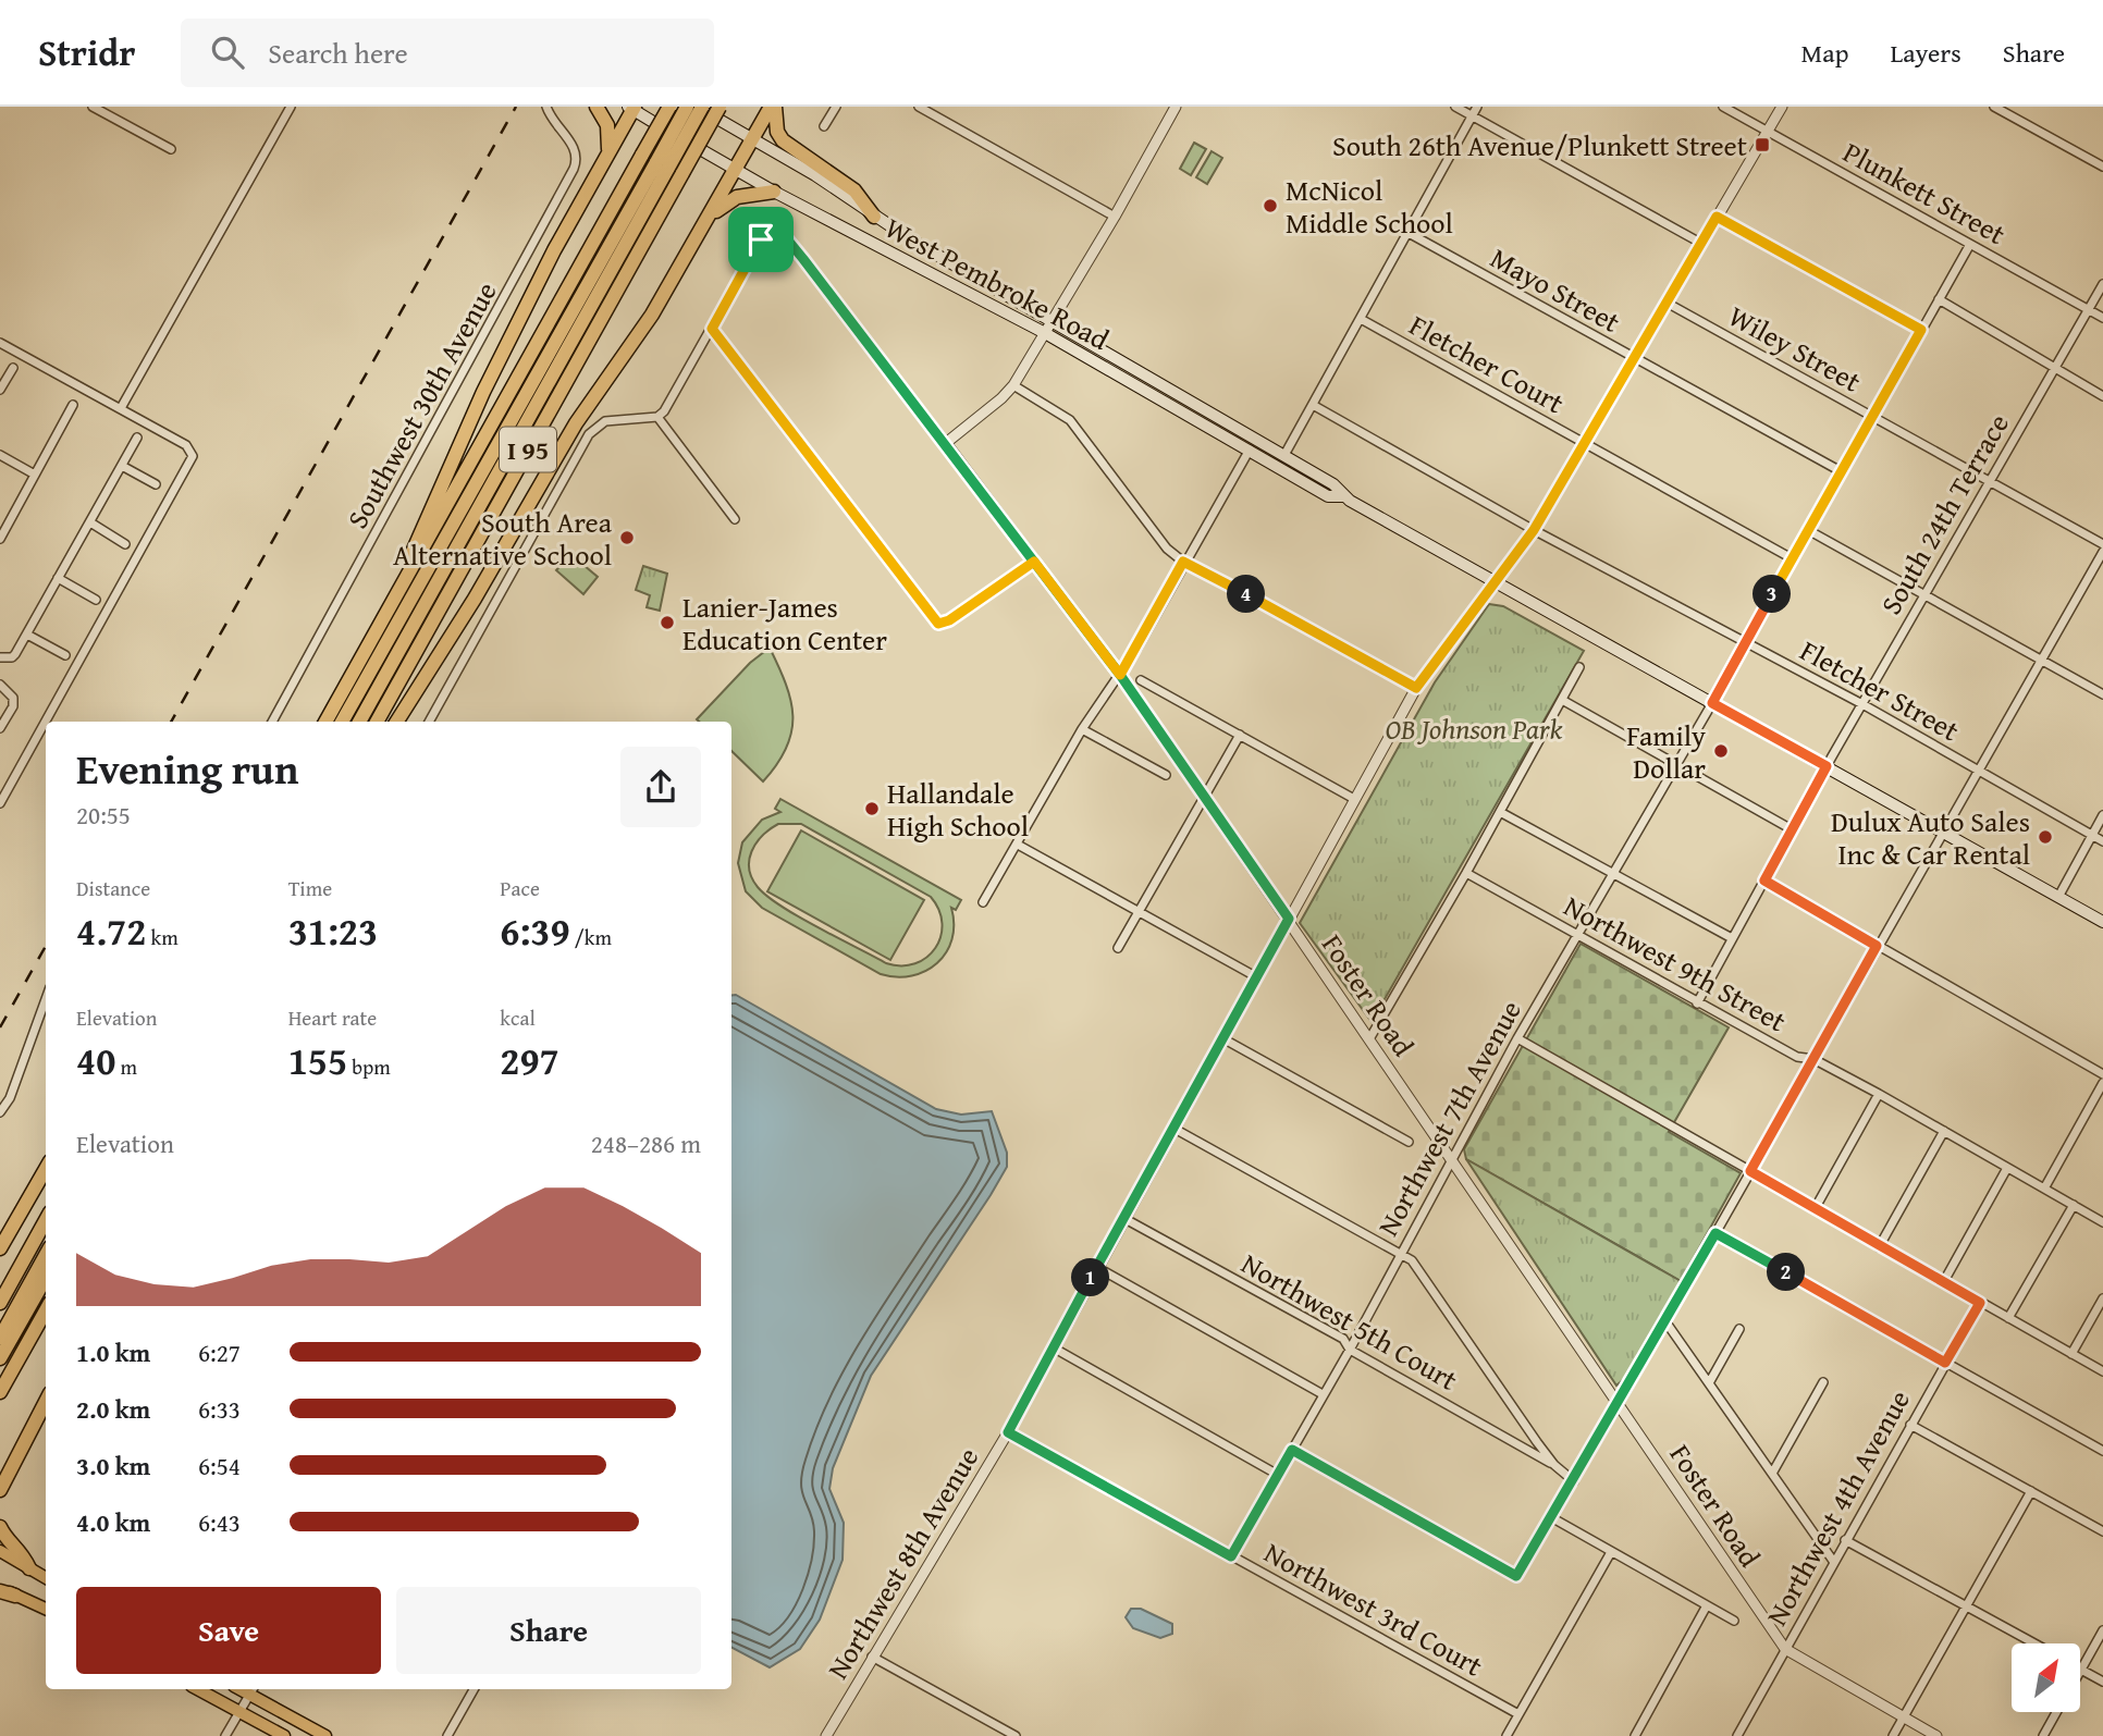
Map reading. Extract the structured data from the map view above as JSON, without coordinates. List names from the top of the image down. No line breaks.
{"streets":{"highway":["I 95"],"main road":["West Pembroke Road"],"street":["Plunkett Street","Mayo Street","Wiley Street","Fletcher Court","Southwest 30th Avenue","South 24th Terrace","Fletcher Street","Northwest 9th Street","Foster Road","Northwest 7th Avenue","Northwest 5th Court","Northwest 4th Avenue","Northwest 8th Avenue","Northwest 3rd Court"]},"crossings":[["Plunkett Street","South 24th Terrace"],["Plunkett Street","Northwest 7th Avenue"],["Plunkett Street","Northwest 8th Avenue"],["West Pembroke Road","South 24th Terrace"],["West Pembroke Road","Northwest 7th Avenue"],["West Pembroke Road","Northwest 8th Avenue"],["Mayo Street","Northwest 7th Avenue"],["Mayo Street","Northwest 8th Avenue"],["Wiley Street","South 24th Terrace"],["Wiley Street","Northwest 7th Avenue"],["Wiley Street","Northwest 8th Avenue"],["Fletcher Court","Northwest 7th Avenue"],["Fletcher Court","Northwest 8th Avenue"],["South 24th Terrace","Fletcher Street"],["South 24th Terrace","Northwest 9th Street"],["Fletcher Street","Northwest 7th Avenue"],["Fletcher Street","Northwest 8th Avenue"],["Northwest 9th Street","Northwest 7th Avenue"],["Foster Road","Northwest 7th Avenue"],["Foster Road","Northwest 4th Avenue"],["Foster Road","Northwest 8th Avenue"],["Northwest 7th Avenue","Northwest 5th Court"],["Northwest 7th Avenue","Northwest 3rd Court"],["Northwest 5th Court","Northwest 8th Avenue"],["Northwest 8th Avenue","Northwest 3rd Court"]],"parks":["OB Johnson Park"],"places":{"transit":["South 26th Avenue/Plunkett Street"],"other":["McNicol Middle School","South Area Alternative School","Lanier-James Education Center","Family Dollar","Hallandale High School","Dulux Auto Sales Inc & Car Rental"]},"north":"top right","page":{"header":"Stridr","search":"Search here","nav":["Map","Layers","Share"],"pins":["3","4","2","1"],"heading":["Evening run","20:55"],"stats":[["Distance","4.72 km"],["Time","31:23"],["Pace","6:39 /km"],["Elevation","40 m"],["Heart rate","155 bpm"],["kcal","297"]],"chart":["Elevation","248–286 m"],"list":[{"name":"1.0 km","note":"6:27"},{"name":"2.0 km","note":"6:33"},{"name":"3.0 km","note":"6:54"},{"name":"4.0 km","note":"6:43"}],"buttons":["Save","Share"]}}
